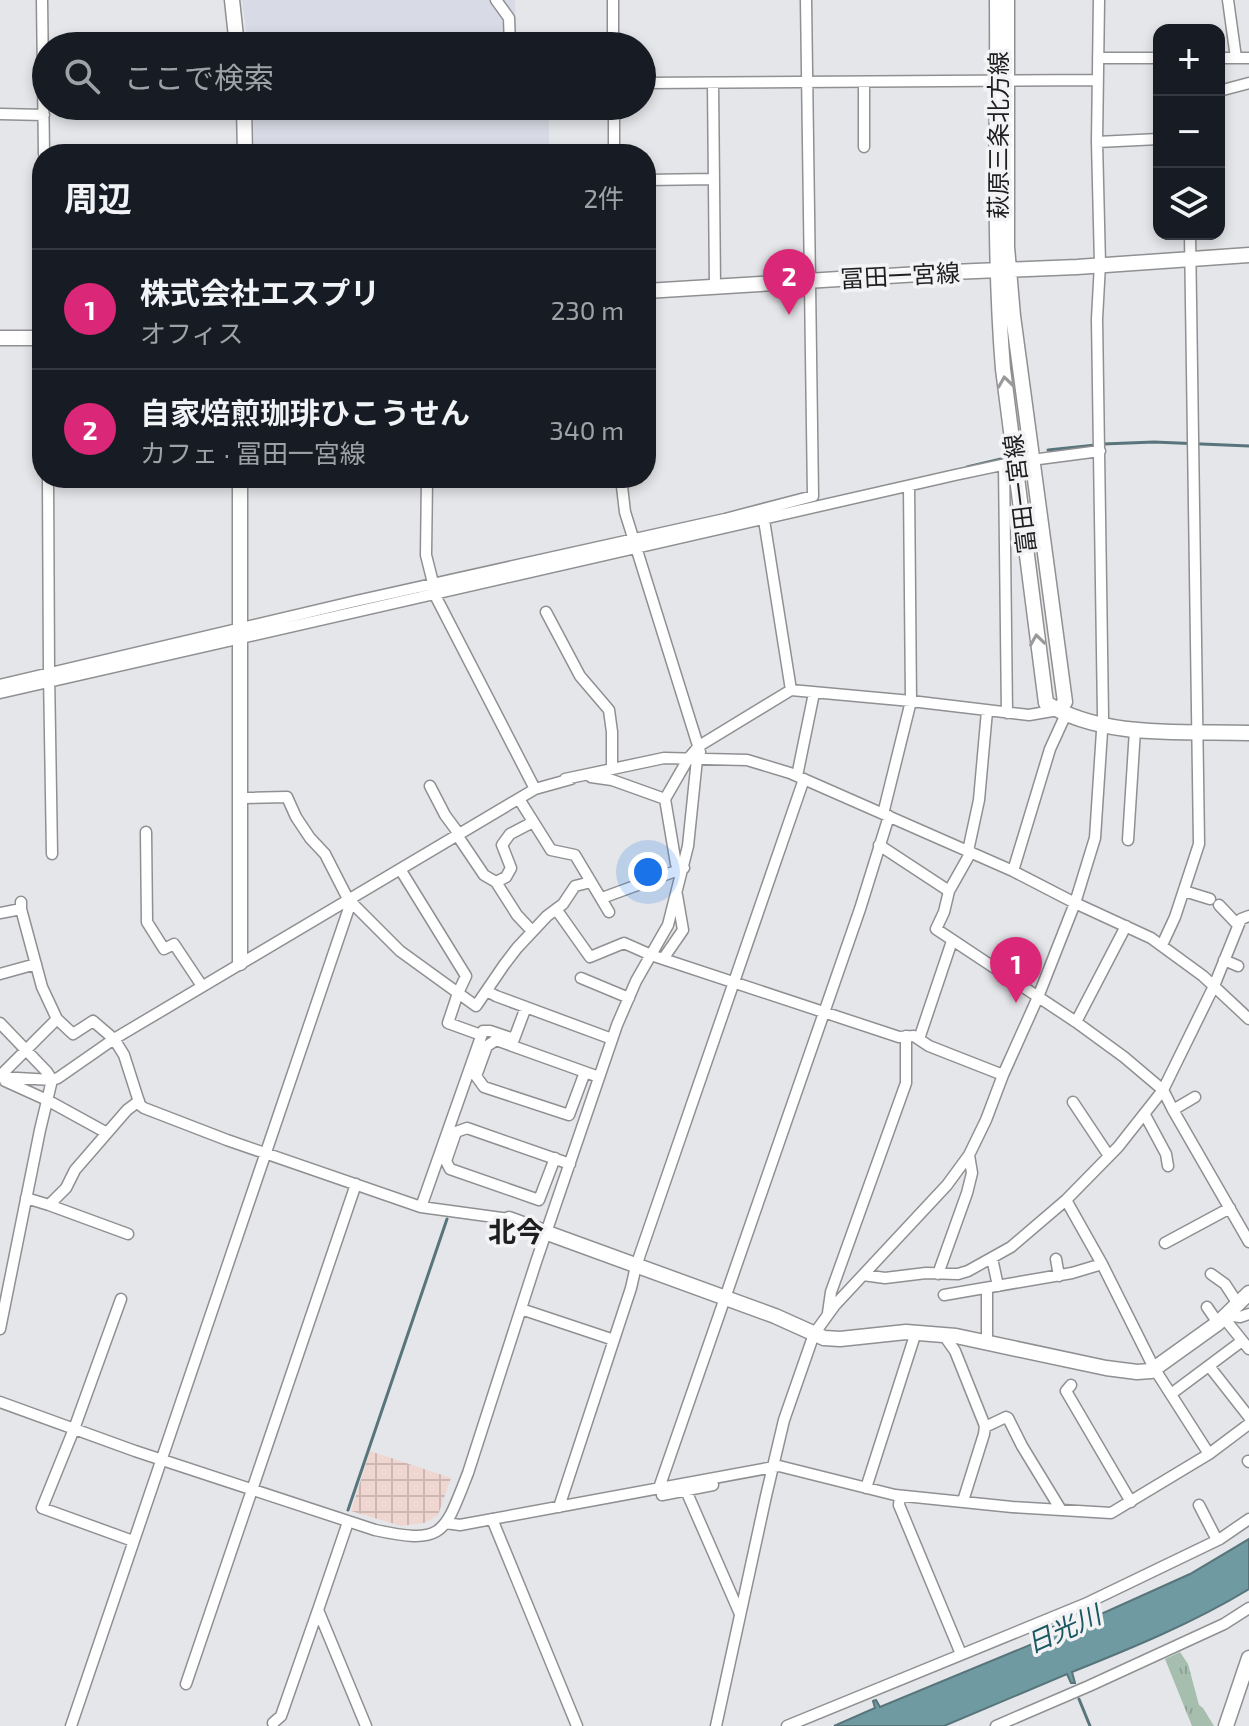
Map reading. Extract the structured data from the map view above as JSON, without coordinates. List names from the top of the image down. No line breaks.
{"streets":{"main road":["萩原三条北方線","冨田一宮線","富田一宮線"]},"crossings":[["萩原三条北方線","冨田一宮線"],["萩原三条北方線","富田一宮線"],["冨田一宮線","富田一宮線"]],"districts":["北今"],"water":["日光川"],"page":{"map_buttons":["+","−"],"search":"ここで検索","heading":["周辺","2件"],"list":[{"mark":"1","name":"株式会社エスプリ","note":"オフィス","value":"230 m"},{"mark":"2","name":"自家焙煎珈琲ひこうせん","note":"カフェ · 冨田一宮線","value":"340 m"}],"pins":["2","1"]}}
